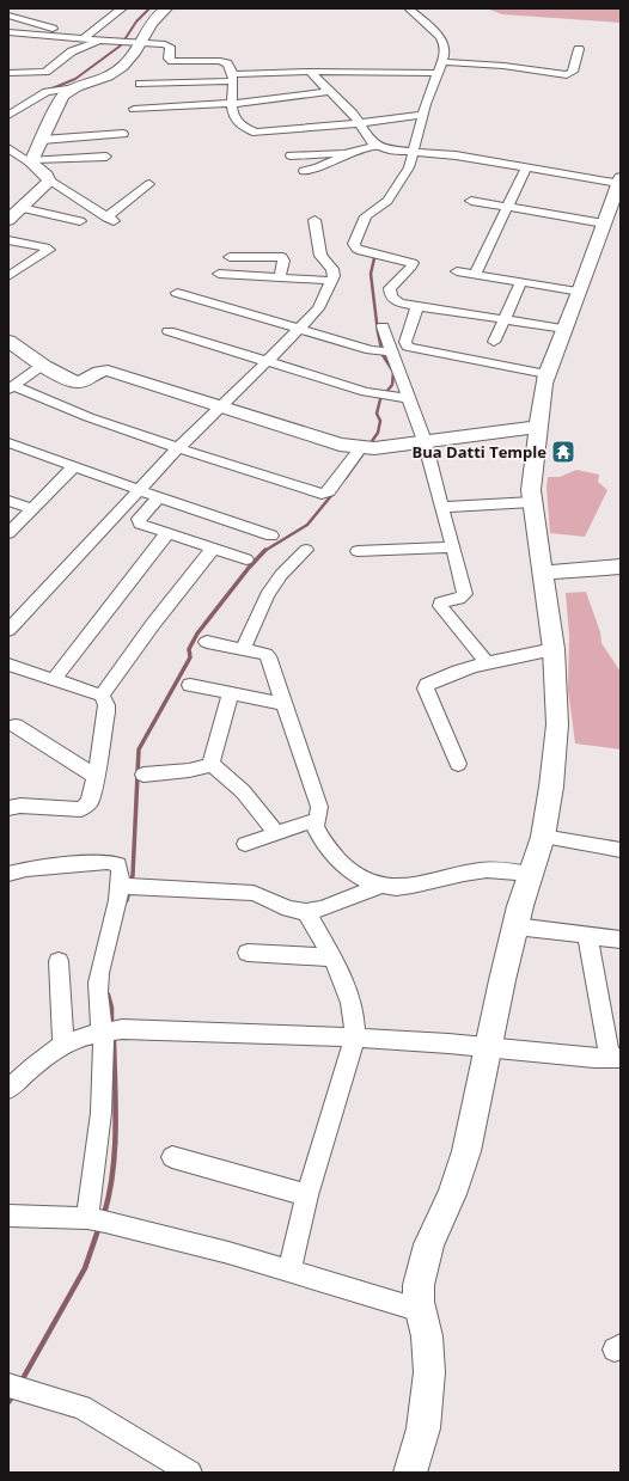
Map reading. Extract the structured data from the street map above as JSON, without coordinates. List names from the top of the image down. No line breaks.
{"places":{"temple":["Bua Datti Temple"]}}
